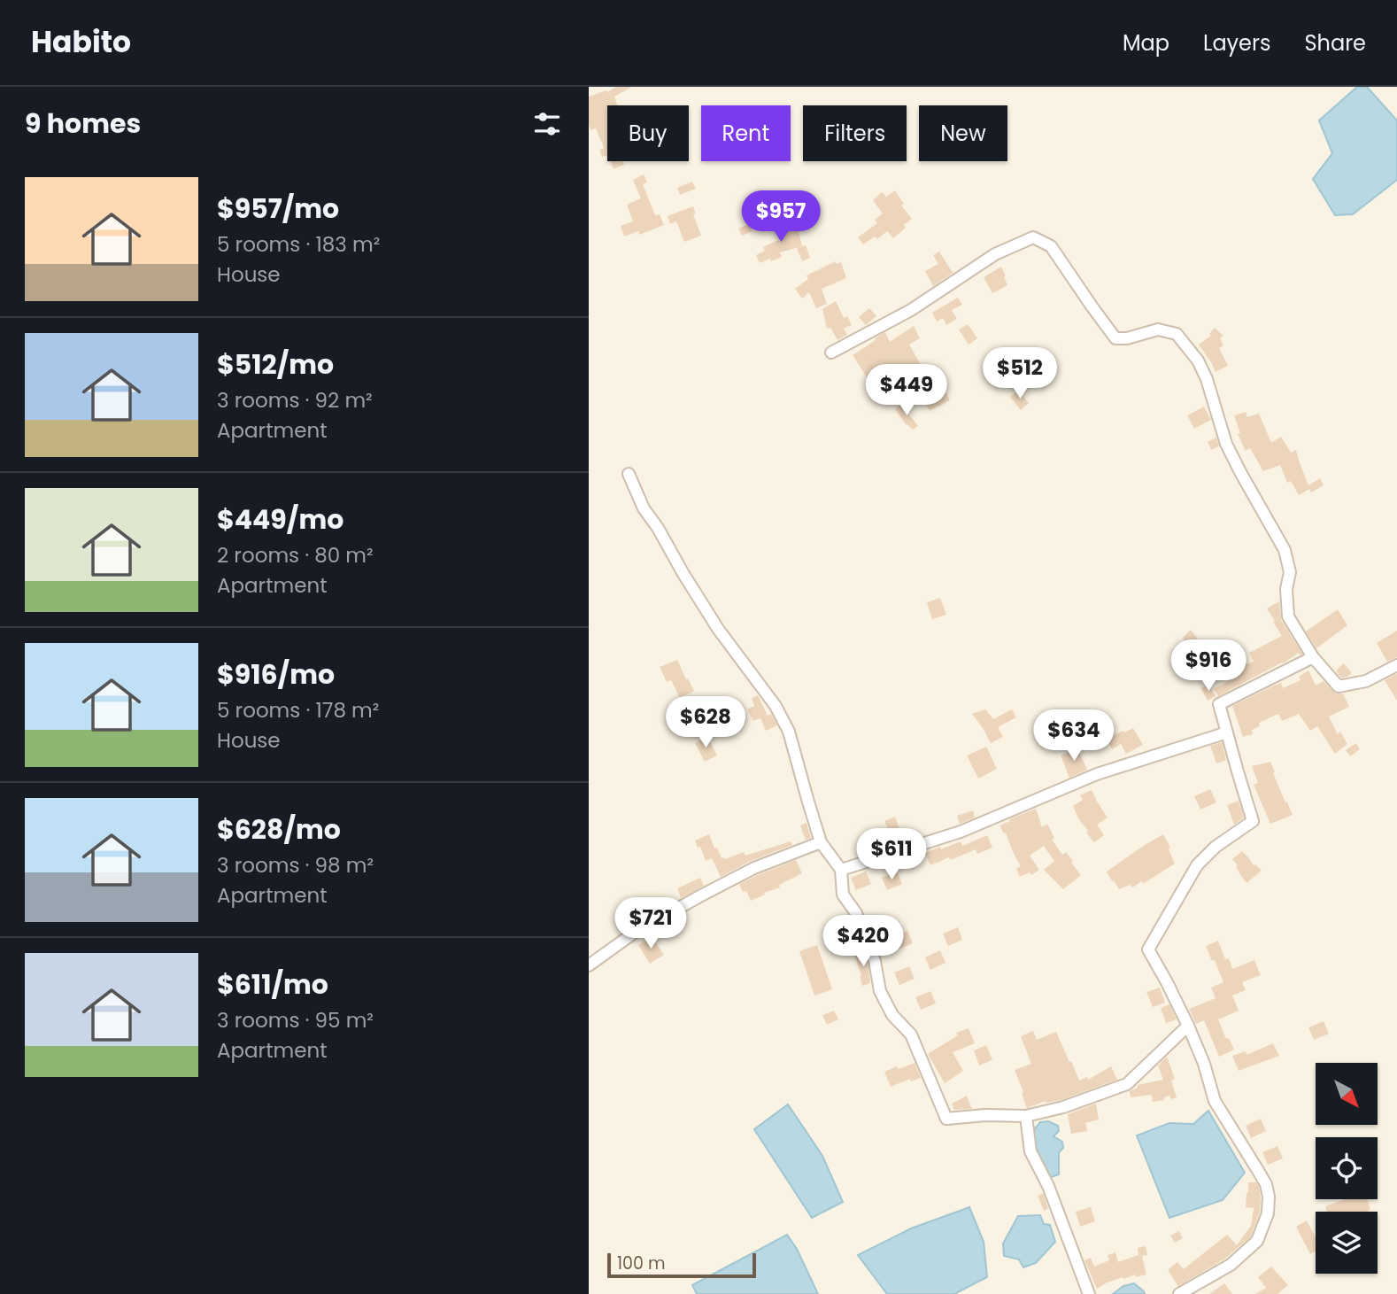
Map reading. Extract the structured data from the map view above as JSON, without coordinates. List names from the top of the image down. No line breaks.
{"scale_bar":"100 m","north":"bottom right","page":{"header":"Habito","nav":["Map","Layers","Share"],"heading":"9 homes","chip":["Buy","Rent","Filters","New"],"list":[{"name":"$957/mo","note":"5 rooms · 183 m² · House"},{"name":"$512/mo","note":"3 rooms · 92 m² · Apartment"},{"name":"$449/mo","note":"2 rooms · 80 m² · Apartment"},{"name":"$916/mo","note":"5 rooms · 178 m² · House"},{"name":"$628/mo","note":"3 rooms · 98 m² · Apartment"},{"name":"$611/mo","note":"3 rooms · 95 m² · Apartment"}],"price":["$957","$512","$449","$916","$628","$634","$611","$721","$420"],"scale":"100 m"}}
